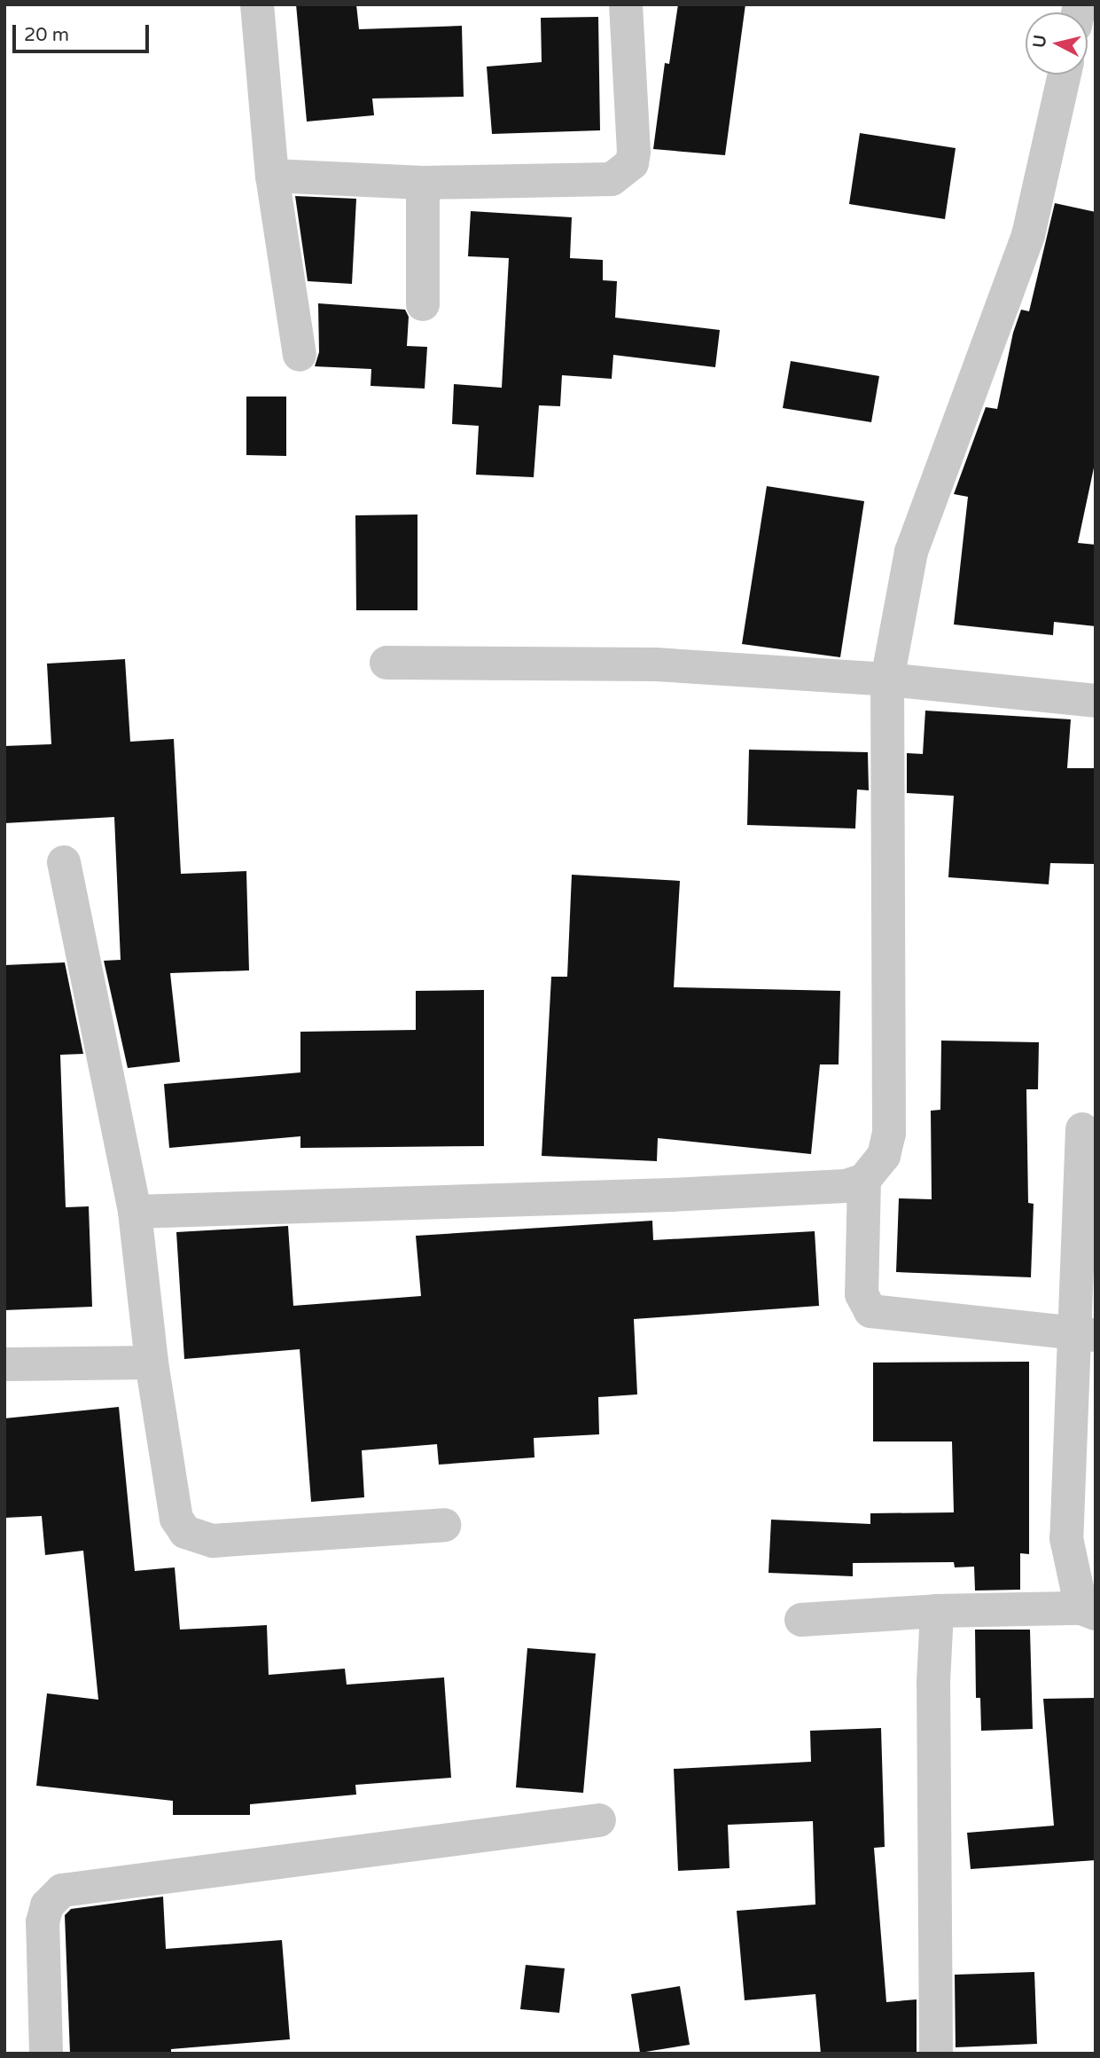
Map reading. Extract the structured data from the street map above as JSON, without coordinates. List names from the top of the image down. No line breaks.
{"scale_bar":"20 m","north":"left"}
